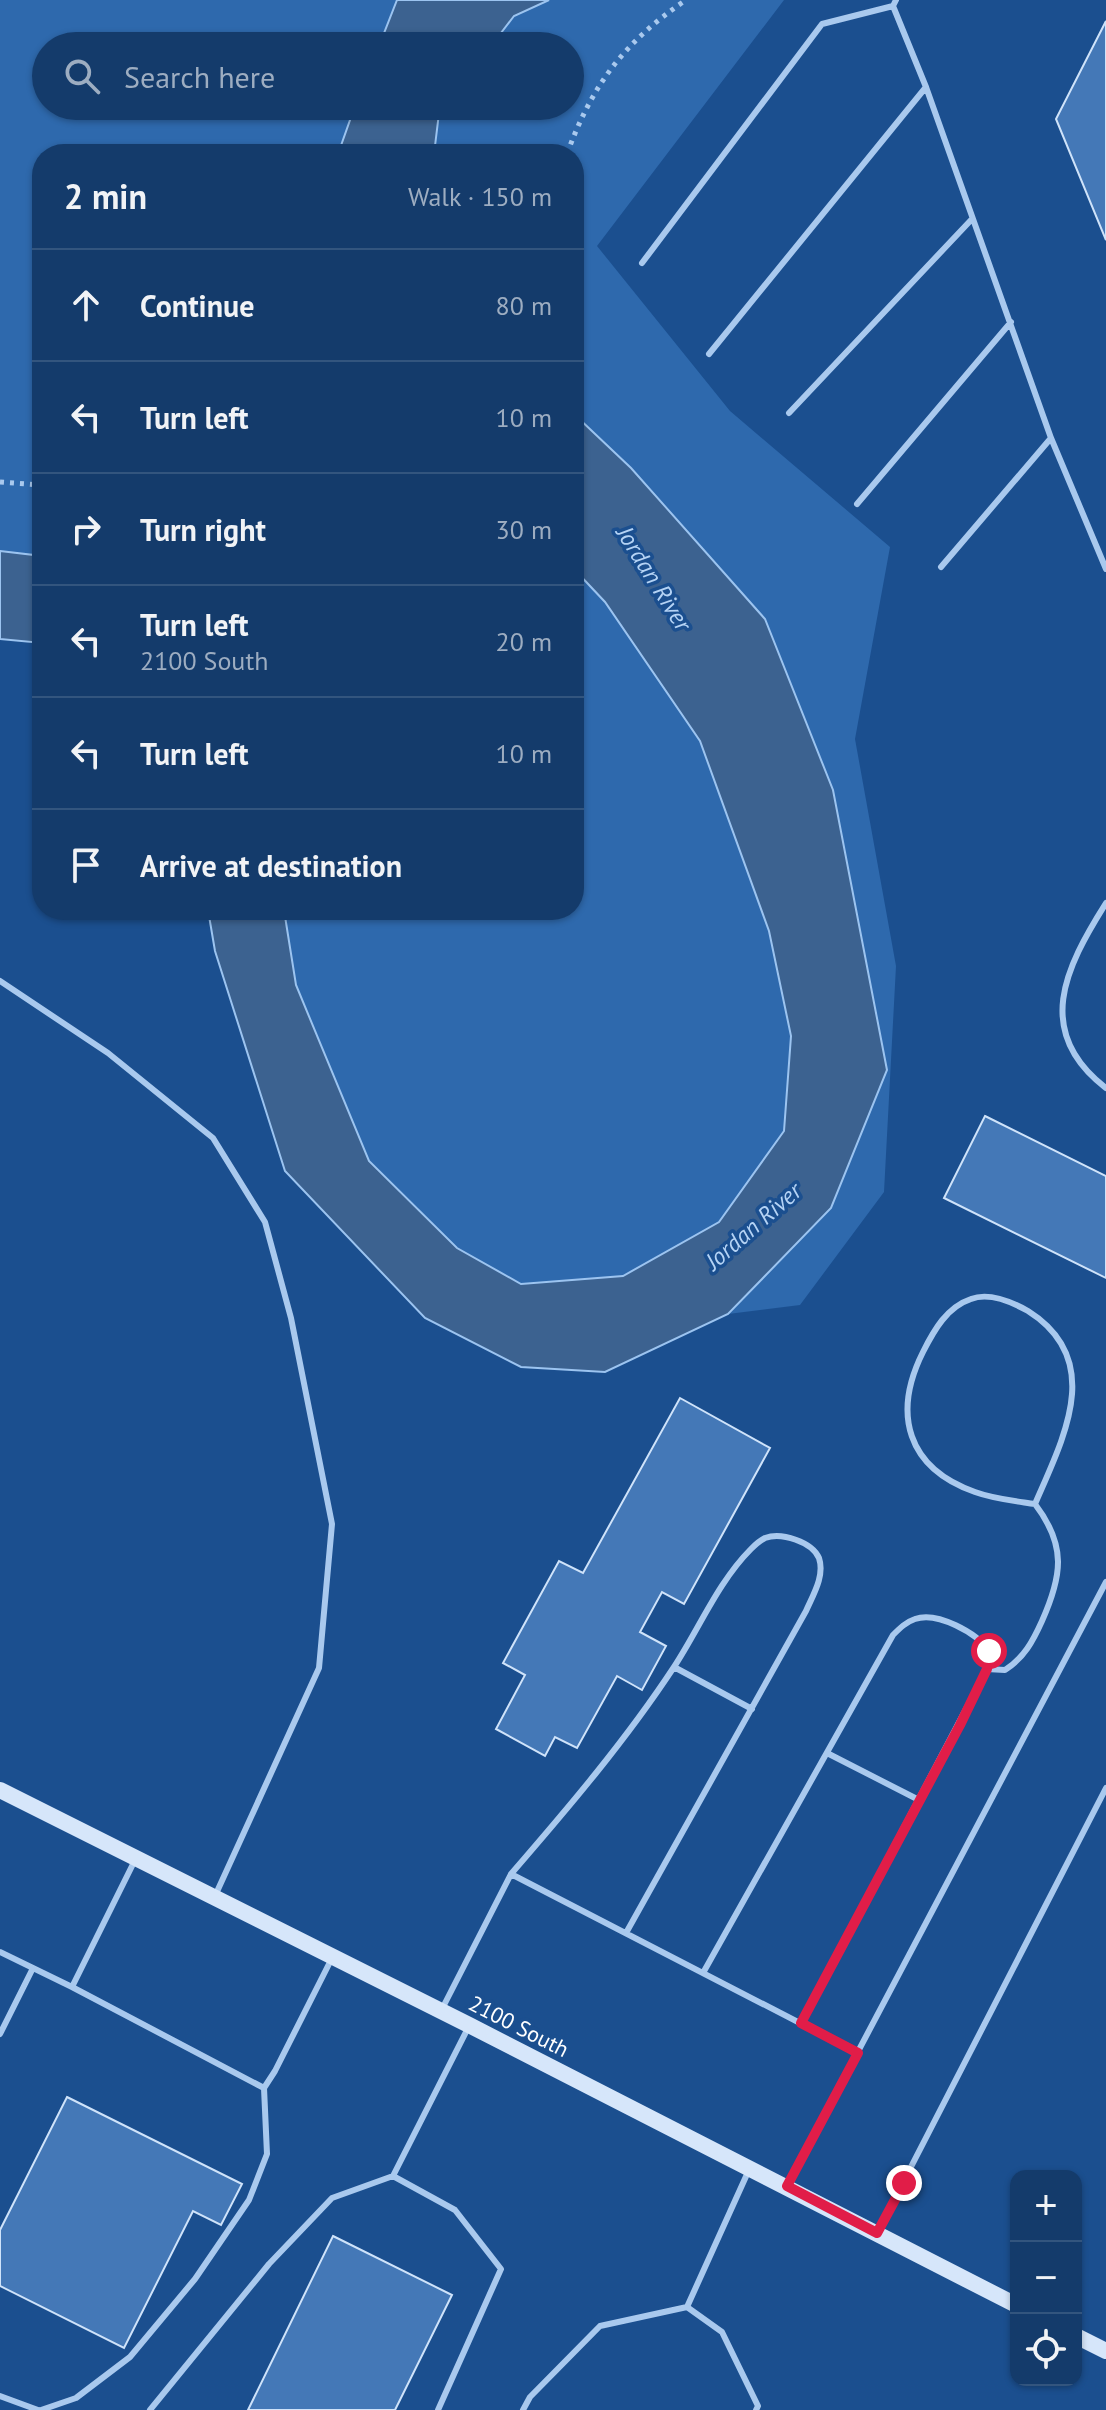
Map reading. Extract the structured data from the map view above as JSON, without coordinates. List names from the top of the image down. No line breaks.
{"streets":{"street":["2100 South"]},"water":["Jordan River"],"page":{"search":"Search here","heading":["2 min","Walk · 150 m"],"list":[["Continue","80 m"],["Turn left","10 m"],["Turn right","30 m"],["Turn left","2100 South","20 m"],["Turn left","10 m"],"Arrive at destination"],"map_buttons":["+","−"]}}
